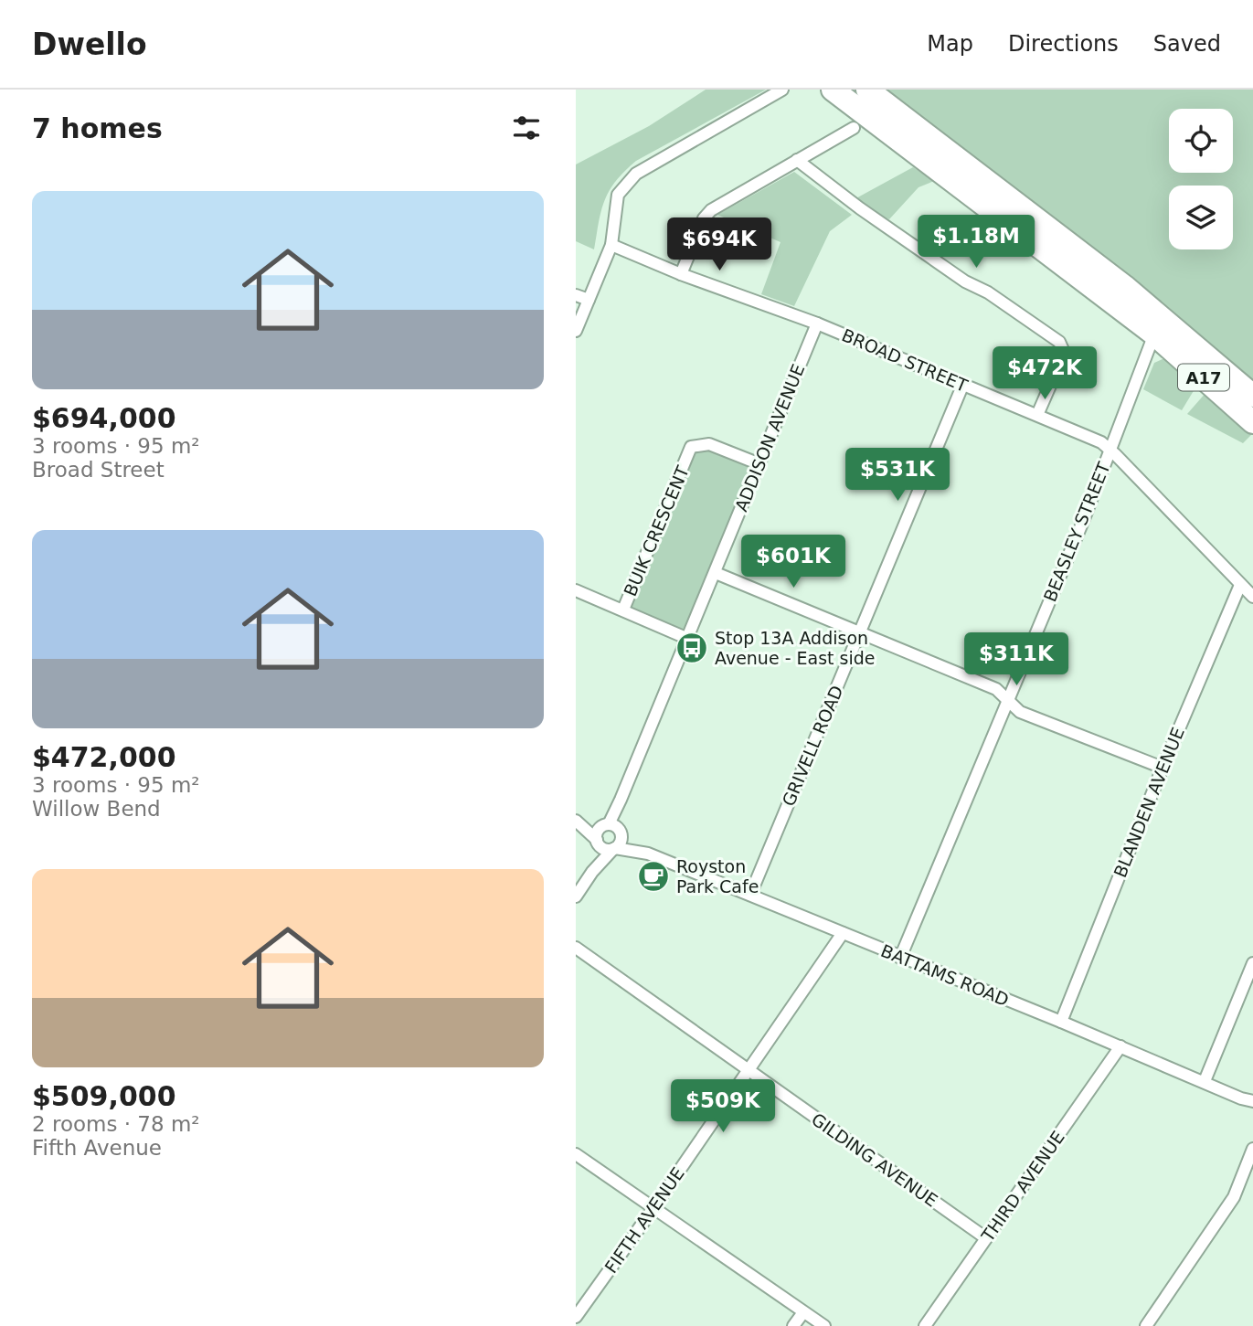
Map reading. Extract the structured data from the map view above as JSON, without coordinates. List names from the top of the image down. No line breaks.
{"streets":{"highway":["A17"],"street":["BROAD STREET","ADDISON AVENUE","BUIK CRESCENT","BEASLEY STREET","GRIVELL ROAD","BLANDEN AVENUE","BATTAMS ROAD","GILDING AVENUE","THIRD AVENUE","FIFTH AVENUE"]},"crossings":[["BROAD STREET","ADDISON AVENUE"],["BROAD STREET","BEASLEY STREET"],["BROAD STREET","GRIVELL ROAD"],["BROAD STREET","BLANDEN AVENUE"],["A17","BEASLEY STREET"],["ADDISON AVENUE","BUIK CRESCENT"],["ADDISON AVENUE","BATTAMS ROAD"],["BEASLEY STREET","BATTAMS ROAD"],["GRIVELL ROAD","BATTAMS ROAD"],["BLANDEN AVENUE","BATTAMS ROAD"],["BATTAMS ROAD","THIRD AVENUE"],["BATTAMS ROAD","FIFTH AVENUE"],["GILDING AVENUE","THIRD AVENUE"],["GILDING AVENUE","FIFTH AVENUE"]],"places":{"bus stop":["Stop 13A Addison Avenue - East side"],"cafe":["Royston Park Cafe"]},"page":{"header":"Dwello","nav":["Map","Directions","Saved"],"heading":"7 homes","list":[{"name":"$694,000","note":"3 rooms · 95 m² · Broad Street"},{"name":"$472,000","note":"3 rooms · 95 m² · Willow Bend"},{"name":"$509,000","note":"2 rooms · 78 m² · Fifth Avenue"}],"price":["$1.18M","$694K","$472K","$531K","$601K","$311K","$509K"]}}
